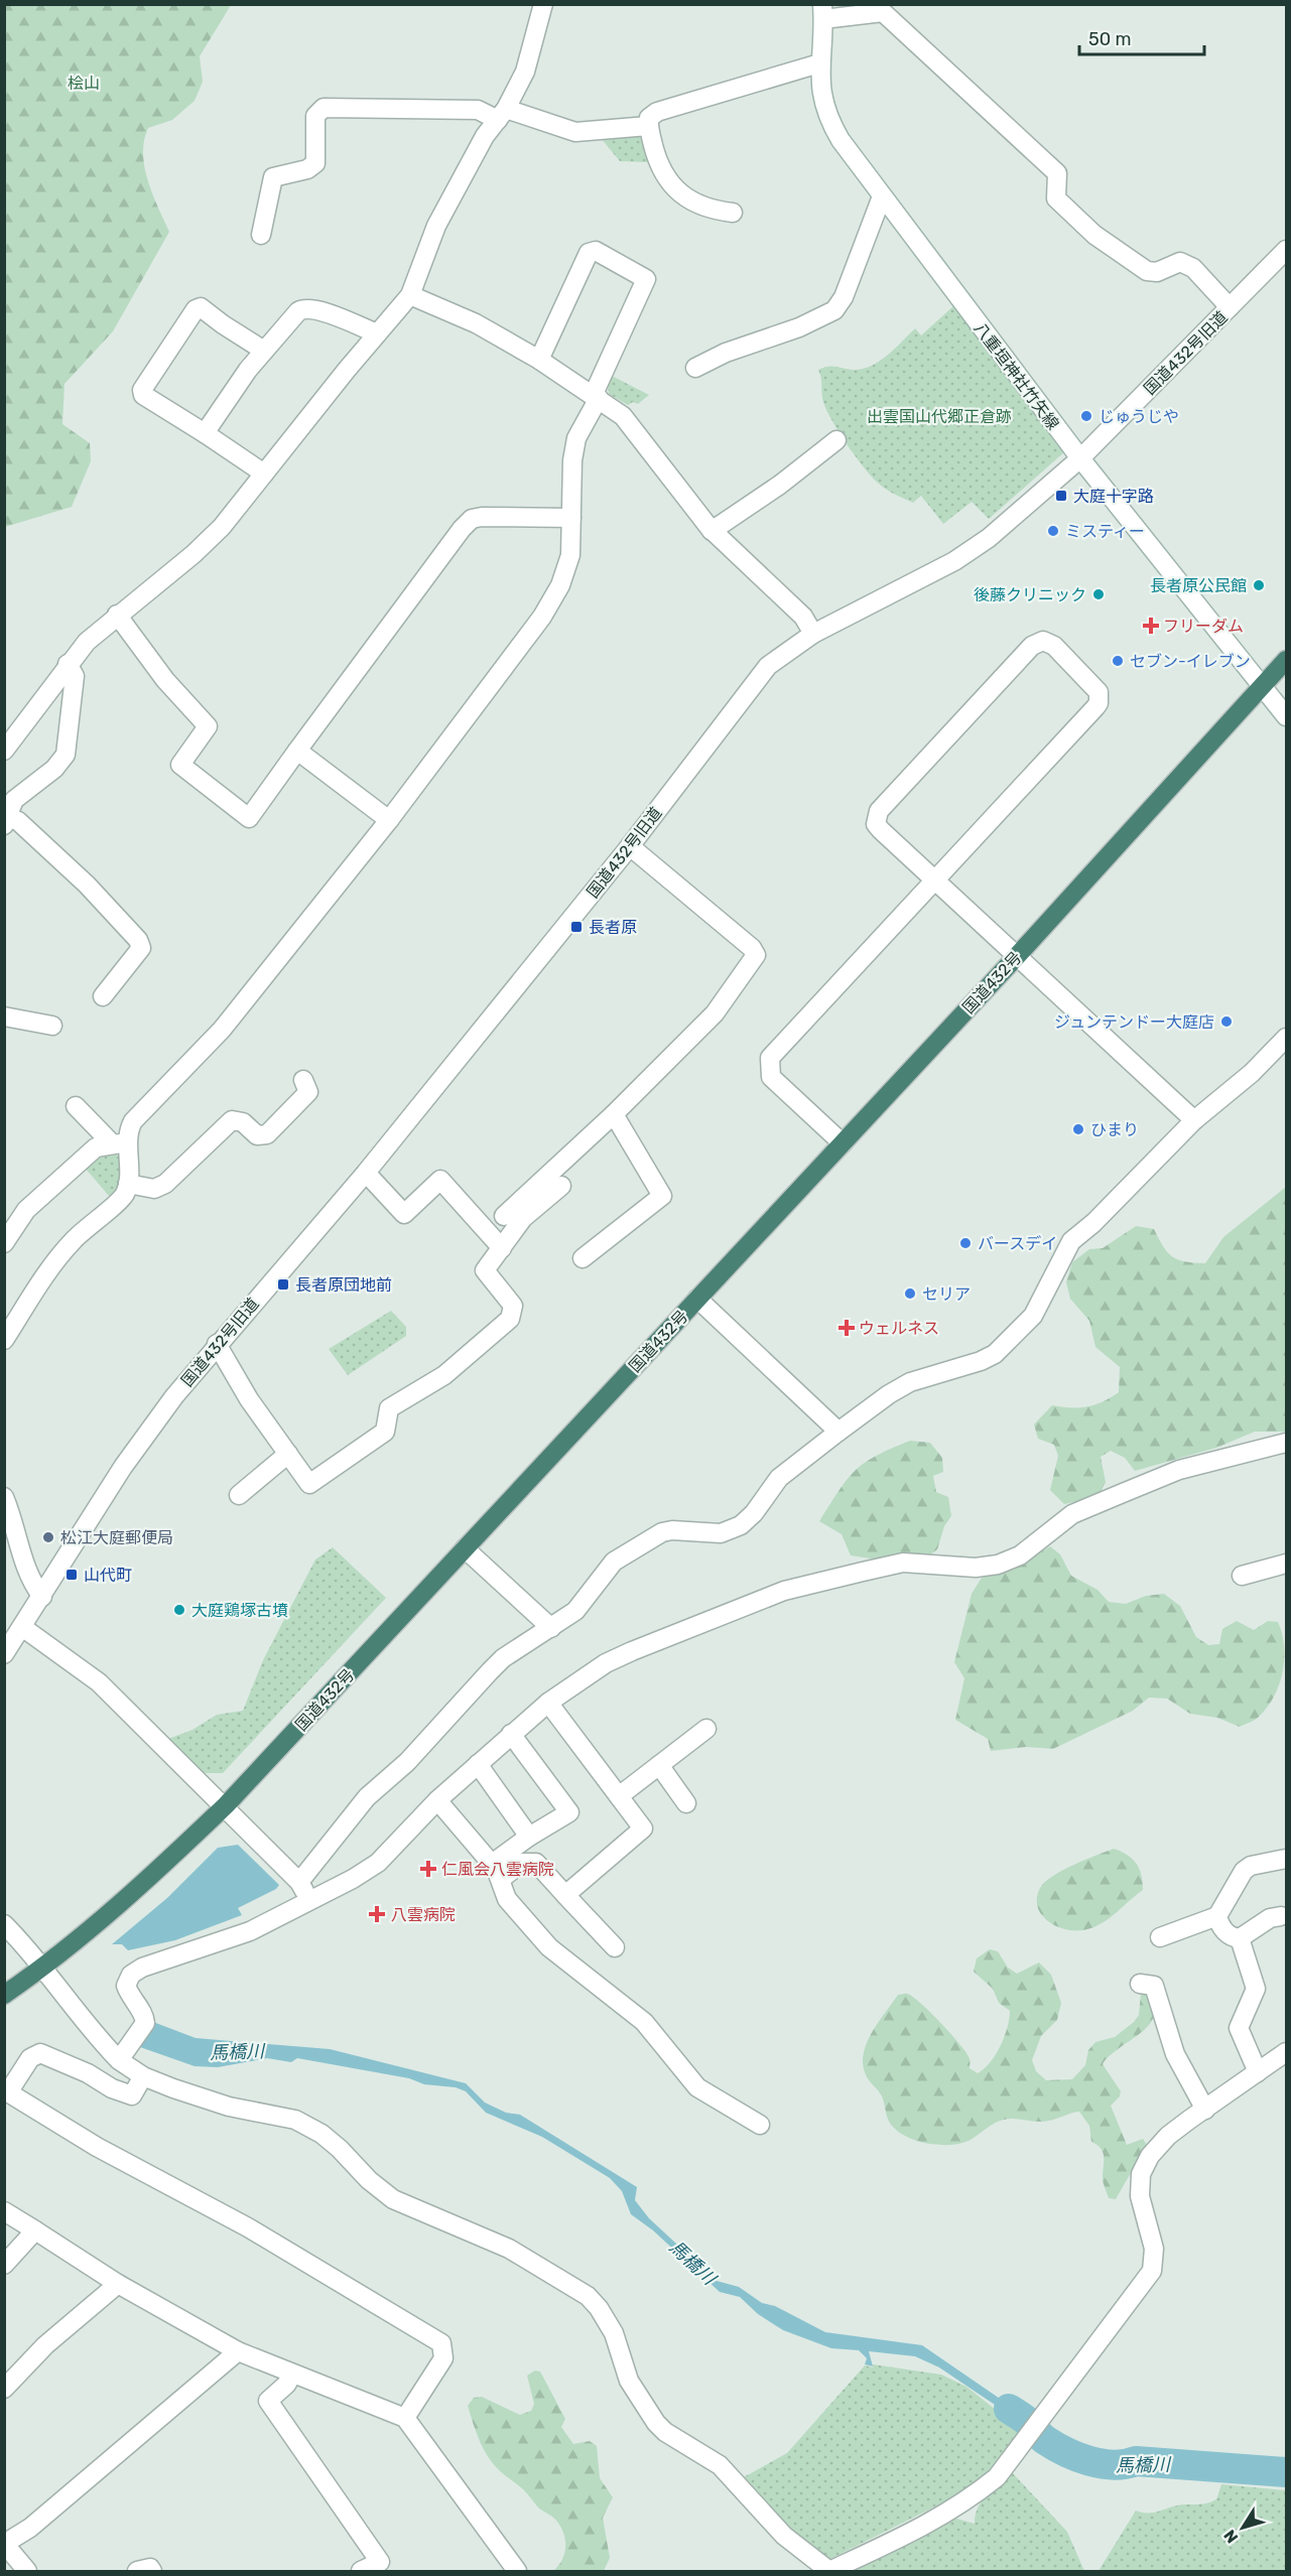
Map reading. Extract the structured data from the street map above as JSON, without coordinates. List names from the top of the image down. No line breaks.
{"streets":{"highway":["国道432号"],"street":["国道432号旧道","八重垣神社竹矢線"]},"crossings":[["国道432号旧道","八重垣神社竹矢線"],["八重垣神社竹矢線","国道432号"]],"water":["馬橋川"],"parks":["桧山","出雲国山代郷正倉跡"],"places":{"other":["じゅうじや","ミスティー","長者原公民館","後藤クリニック","セブン-イレブン","ジュンテンドー大庭店","ひまり","バースデイ","セリア","松江大庭郵便局","大庭鶏塚古墳"],"transit":["大庭十字路","長者原","長者原団地前","山代町"],"health":["フリーダム","ウェルネス","仁風会八雲病院","八雲病院"]},"scale_bar":"50 m","north":"bottom left"}
